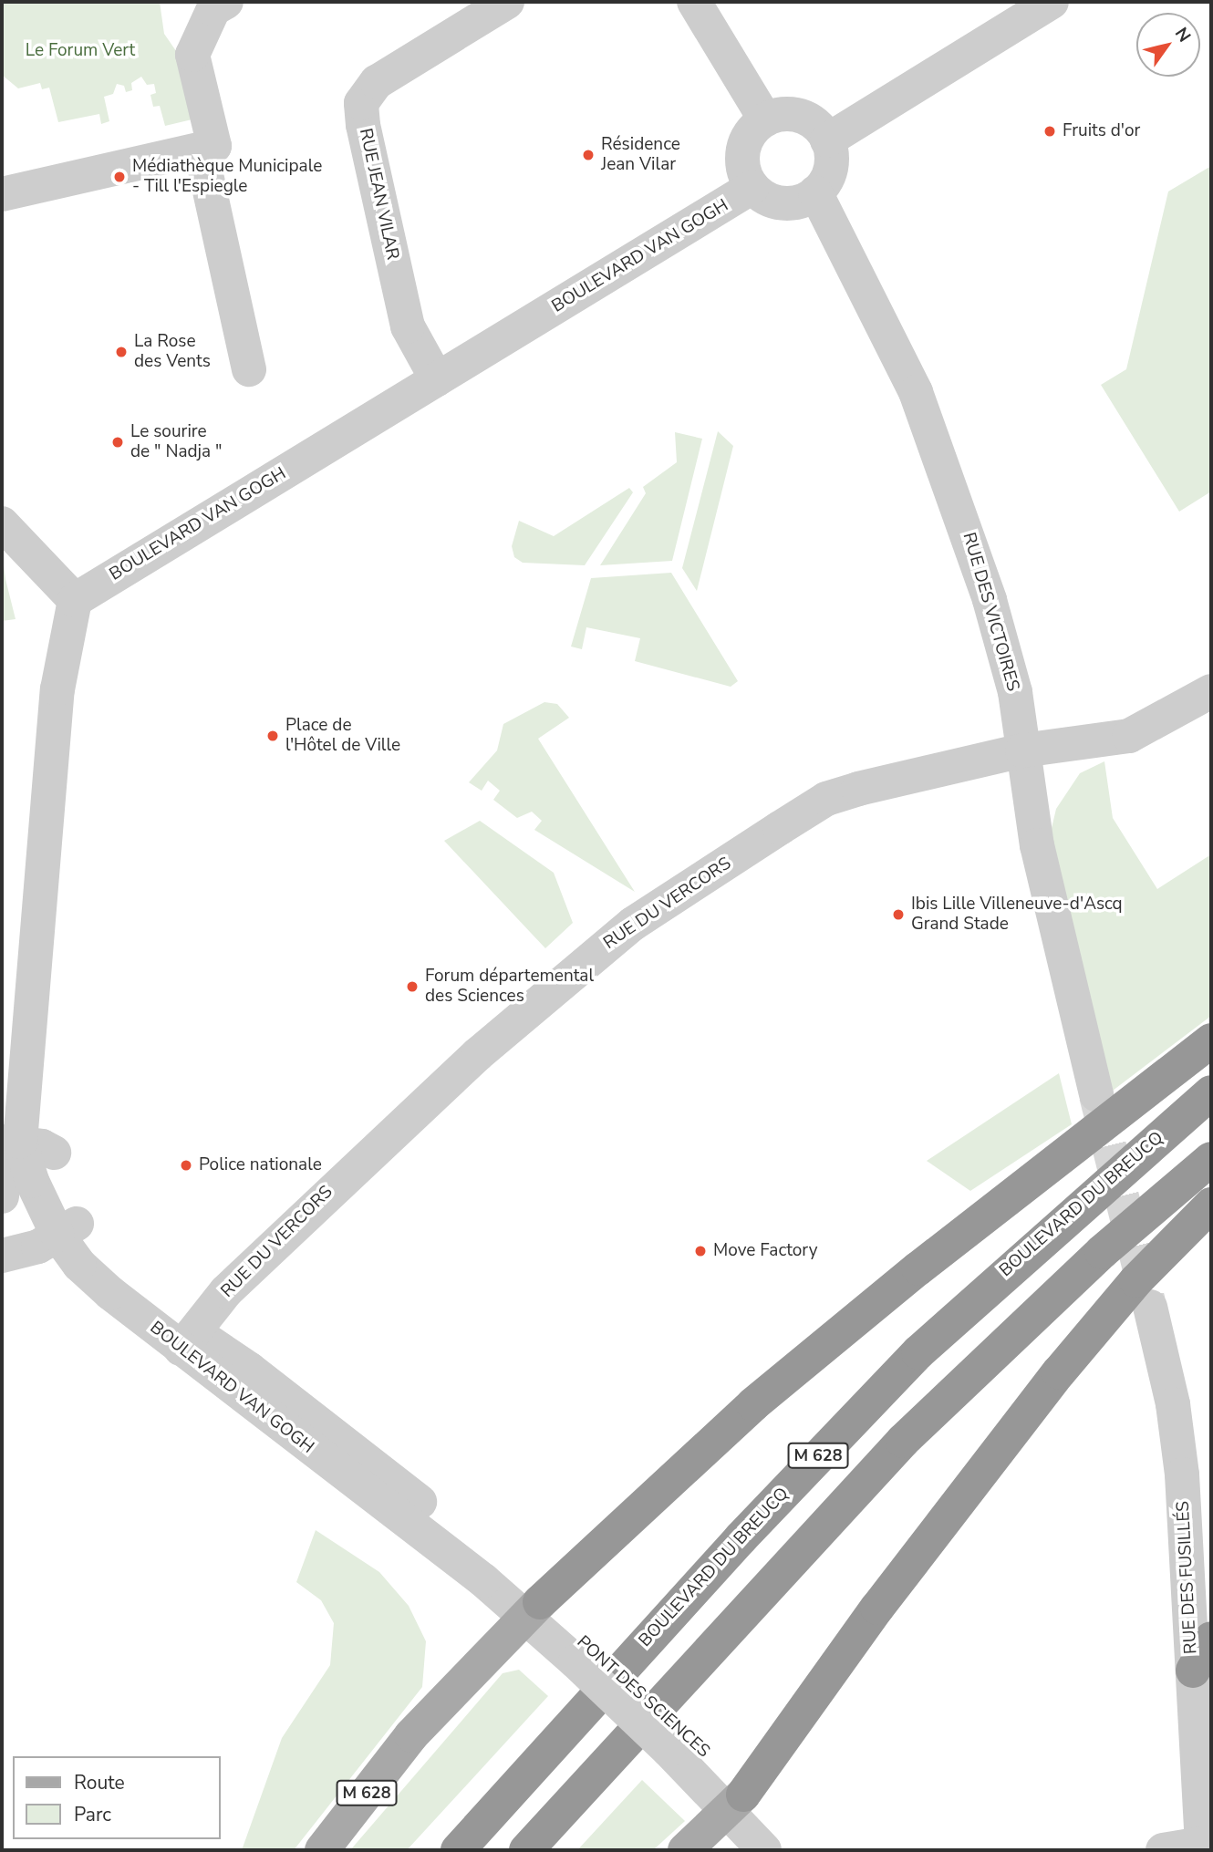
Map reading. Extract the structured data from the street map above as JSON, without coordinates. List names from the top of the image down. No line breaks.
{"streets":{"highway":["BOULEVARD DU BREUCQ","M 628"],"street":["RUE JEAN VILAR","BOULEVARD VAN GOGH","RUE DES VICTOIRES","RUE DU VERCORS","RUE DES FUSILLÉS","PONT DES SCIENCES"]},"crossings":[["RUE JEAN VILAR","BOULEVARD VAN GOGH"],["BOULEVARD VAN GOGH","RUE DES VICTOIRES"],["BOULEVARD VAN GOGH","RUE DU VERCORS"],["BOULEVARD VAN GOGH","M 628"],["BOULEVARD VAN GOGH","PONT DES SCIENCES"],["RUE DES VICTOIRES","RUE DU VERCORS"],["M 628","PONT DES SCIENCES"]],"parks":["Le Forum Vert"],"places":["Fruits d'or","Résidence Jean Vilar","Médiathèque Municipale - Till l'Espiegle","La Rose des Vents","Le sourire de \" Nadja \"","Place de l'Hôtel de Ville","Ibis Lille Villeneuve-d'Ascq Grand Stade","Forum départemental des Sciences","Police nationale","Move Factory"],"legend":["Route","Parc"],"north":"top right"}
